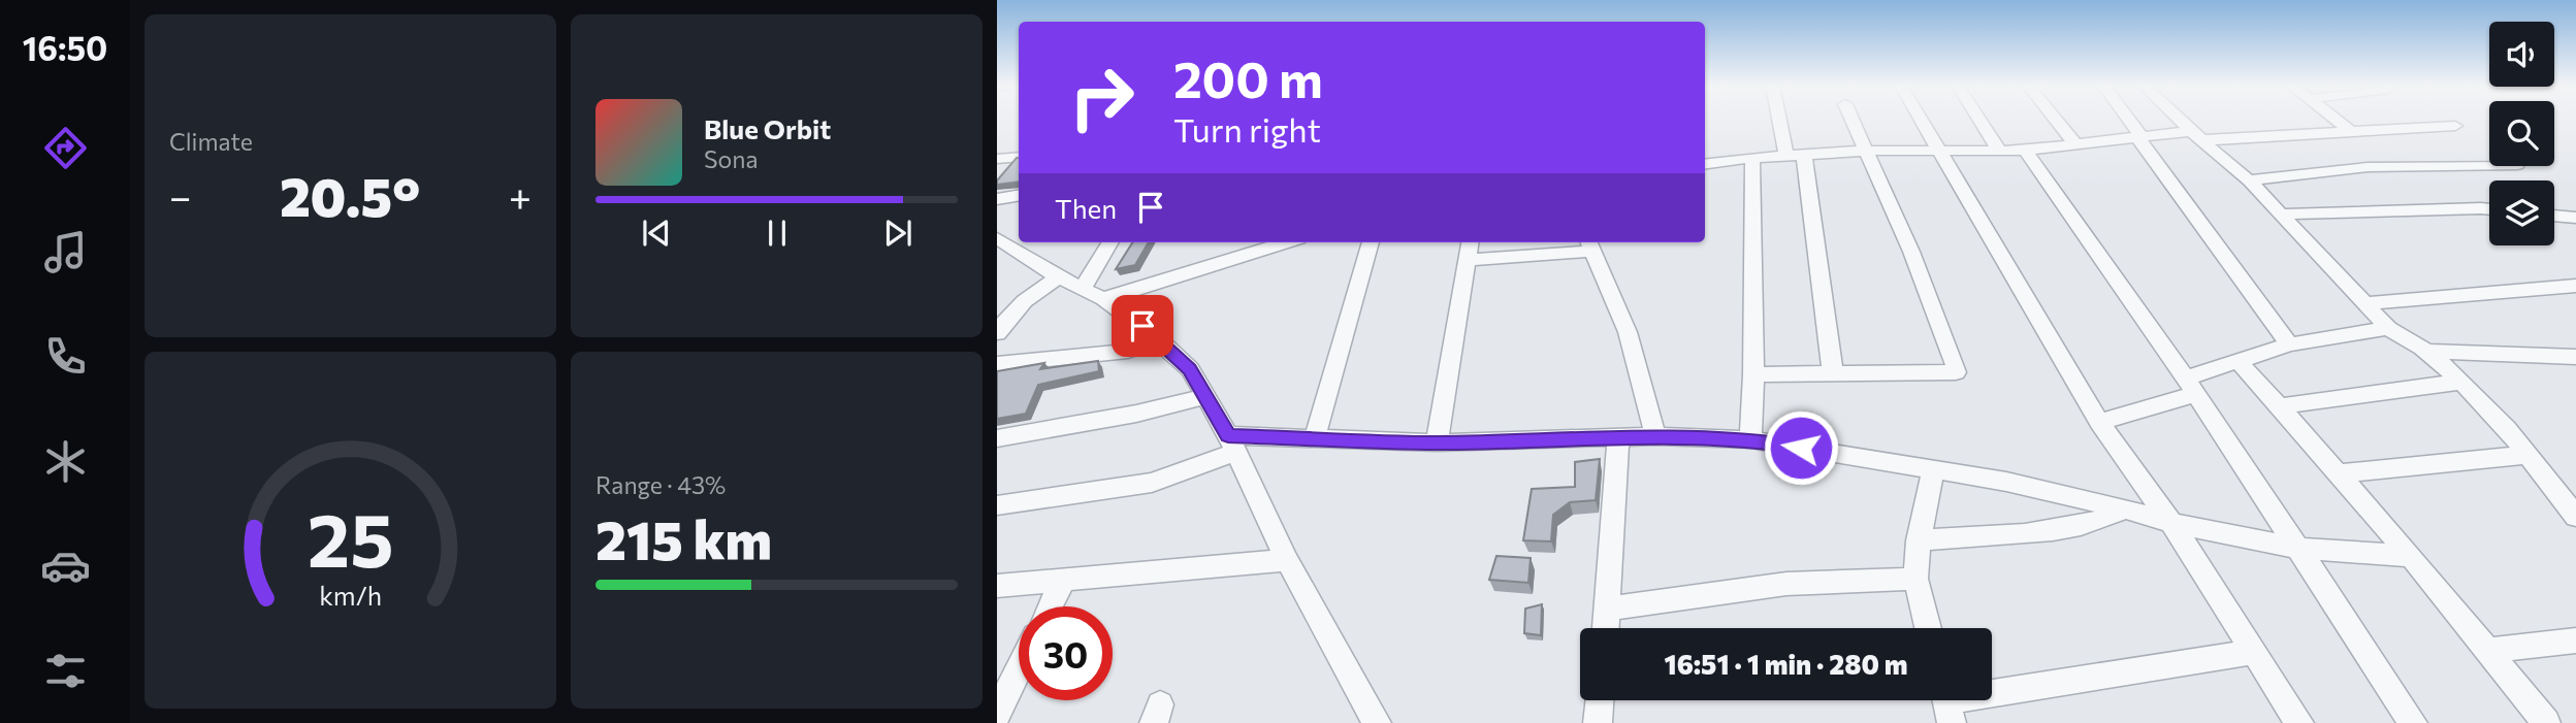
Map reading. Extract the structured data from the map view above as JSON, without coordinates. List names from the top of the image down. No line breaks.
{"page":{"tabs":"16:50","tile":["Climate",["Range · 43%","215 km"]],"turn":["200 m","Turn right"],"song":["Blue Orbit","Sona"],"heat":["−","20.5°","+"],"then":"Then","limit":"30","trip":"16:51 · 1 min · 280 m","gauge":["25","km/h"]}}
